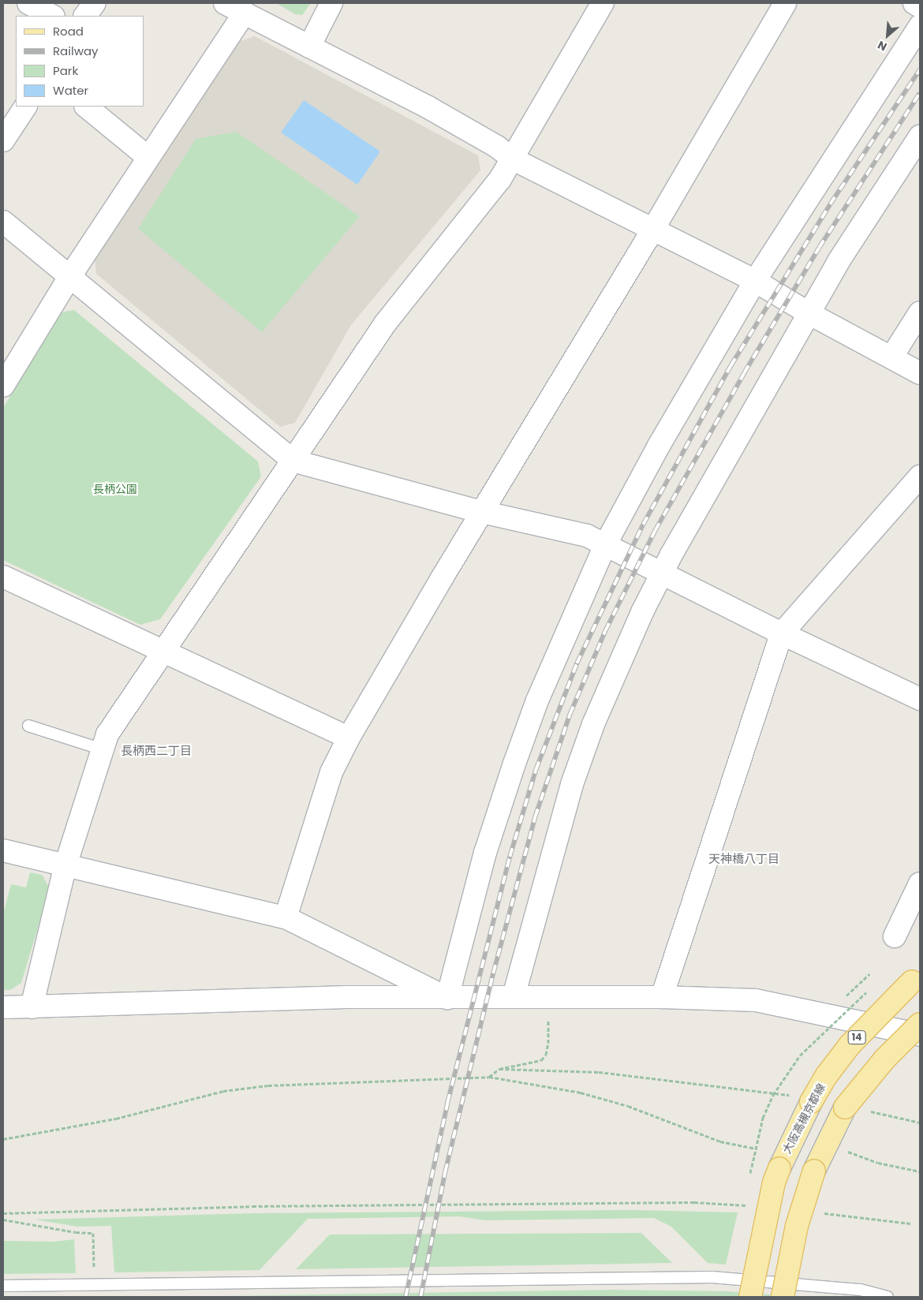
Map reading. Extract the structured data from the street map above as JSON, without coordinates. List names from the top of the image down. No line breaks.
{"streets":{"main road":["14","大阪高槻京都線"]},"districts":["長柄西二丁目","天神橋八丁目"],"parks":["長柄公園"],"legend":["Road","Railway","Park","Water"],"north":"bottom left"}
